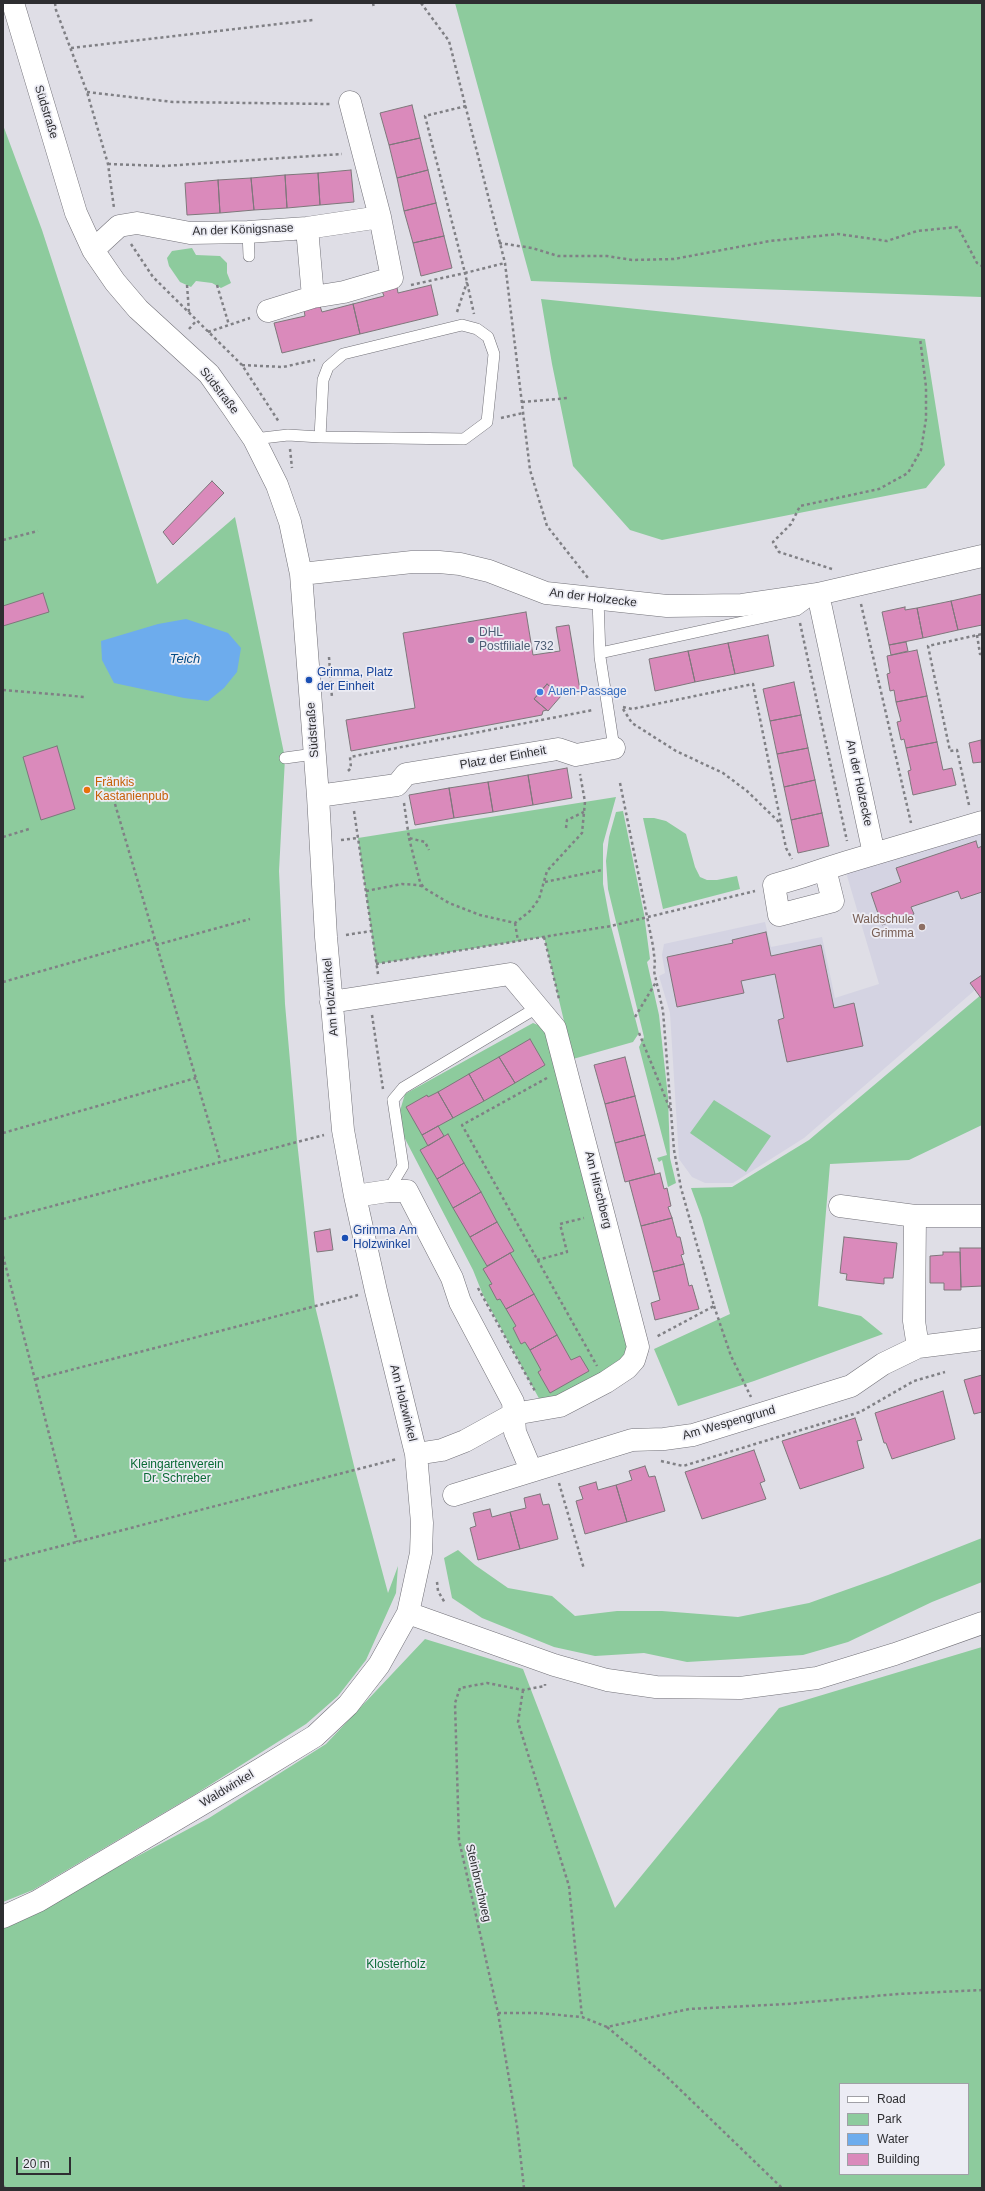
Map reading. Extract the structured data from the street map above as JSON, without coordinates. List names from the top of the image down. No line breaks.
{"streets":{"street":["Südstraße","An der Königsnase","An der Holzecke","Platz der Einheit","Am Holzwinkel","Am Hirschberg","Am Wespengrund","Waldwinkel"],"path":["Steinbruchweg"]},"crossings":[["Südstraße","An der Holzecke"],["Südstraße","Platz der Einheit"],["Südstraße","Am Holzwinkel"],["An der Holzecke","Platz der Einheit"],["Platz der Einheit","Am Holzwinkel"],["Am Holzwinkel","Am Hirschberg"],["Am Holzwinkel","Waldwinkel"]],"water":["Teich"],"parks":["Kleingartenverein Dr. Schreber","Klosterholz"],"places":["DHL Postfiliale 732","Grimma, Platz der Einheit","Auen-Passage","Fränkis Kastanienpub","Waldschule Grimma","Grimma Am Holzwinkel"],"legend":["Road","Park","Water","Building"],"scale_bar":"20 m"}
